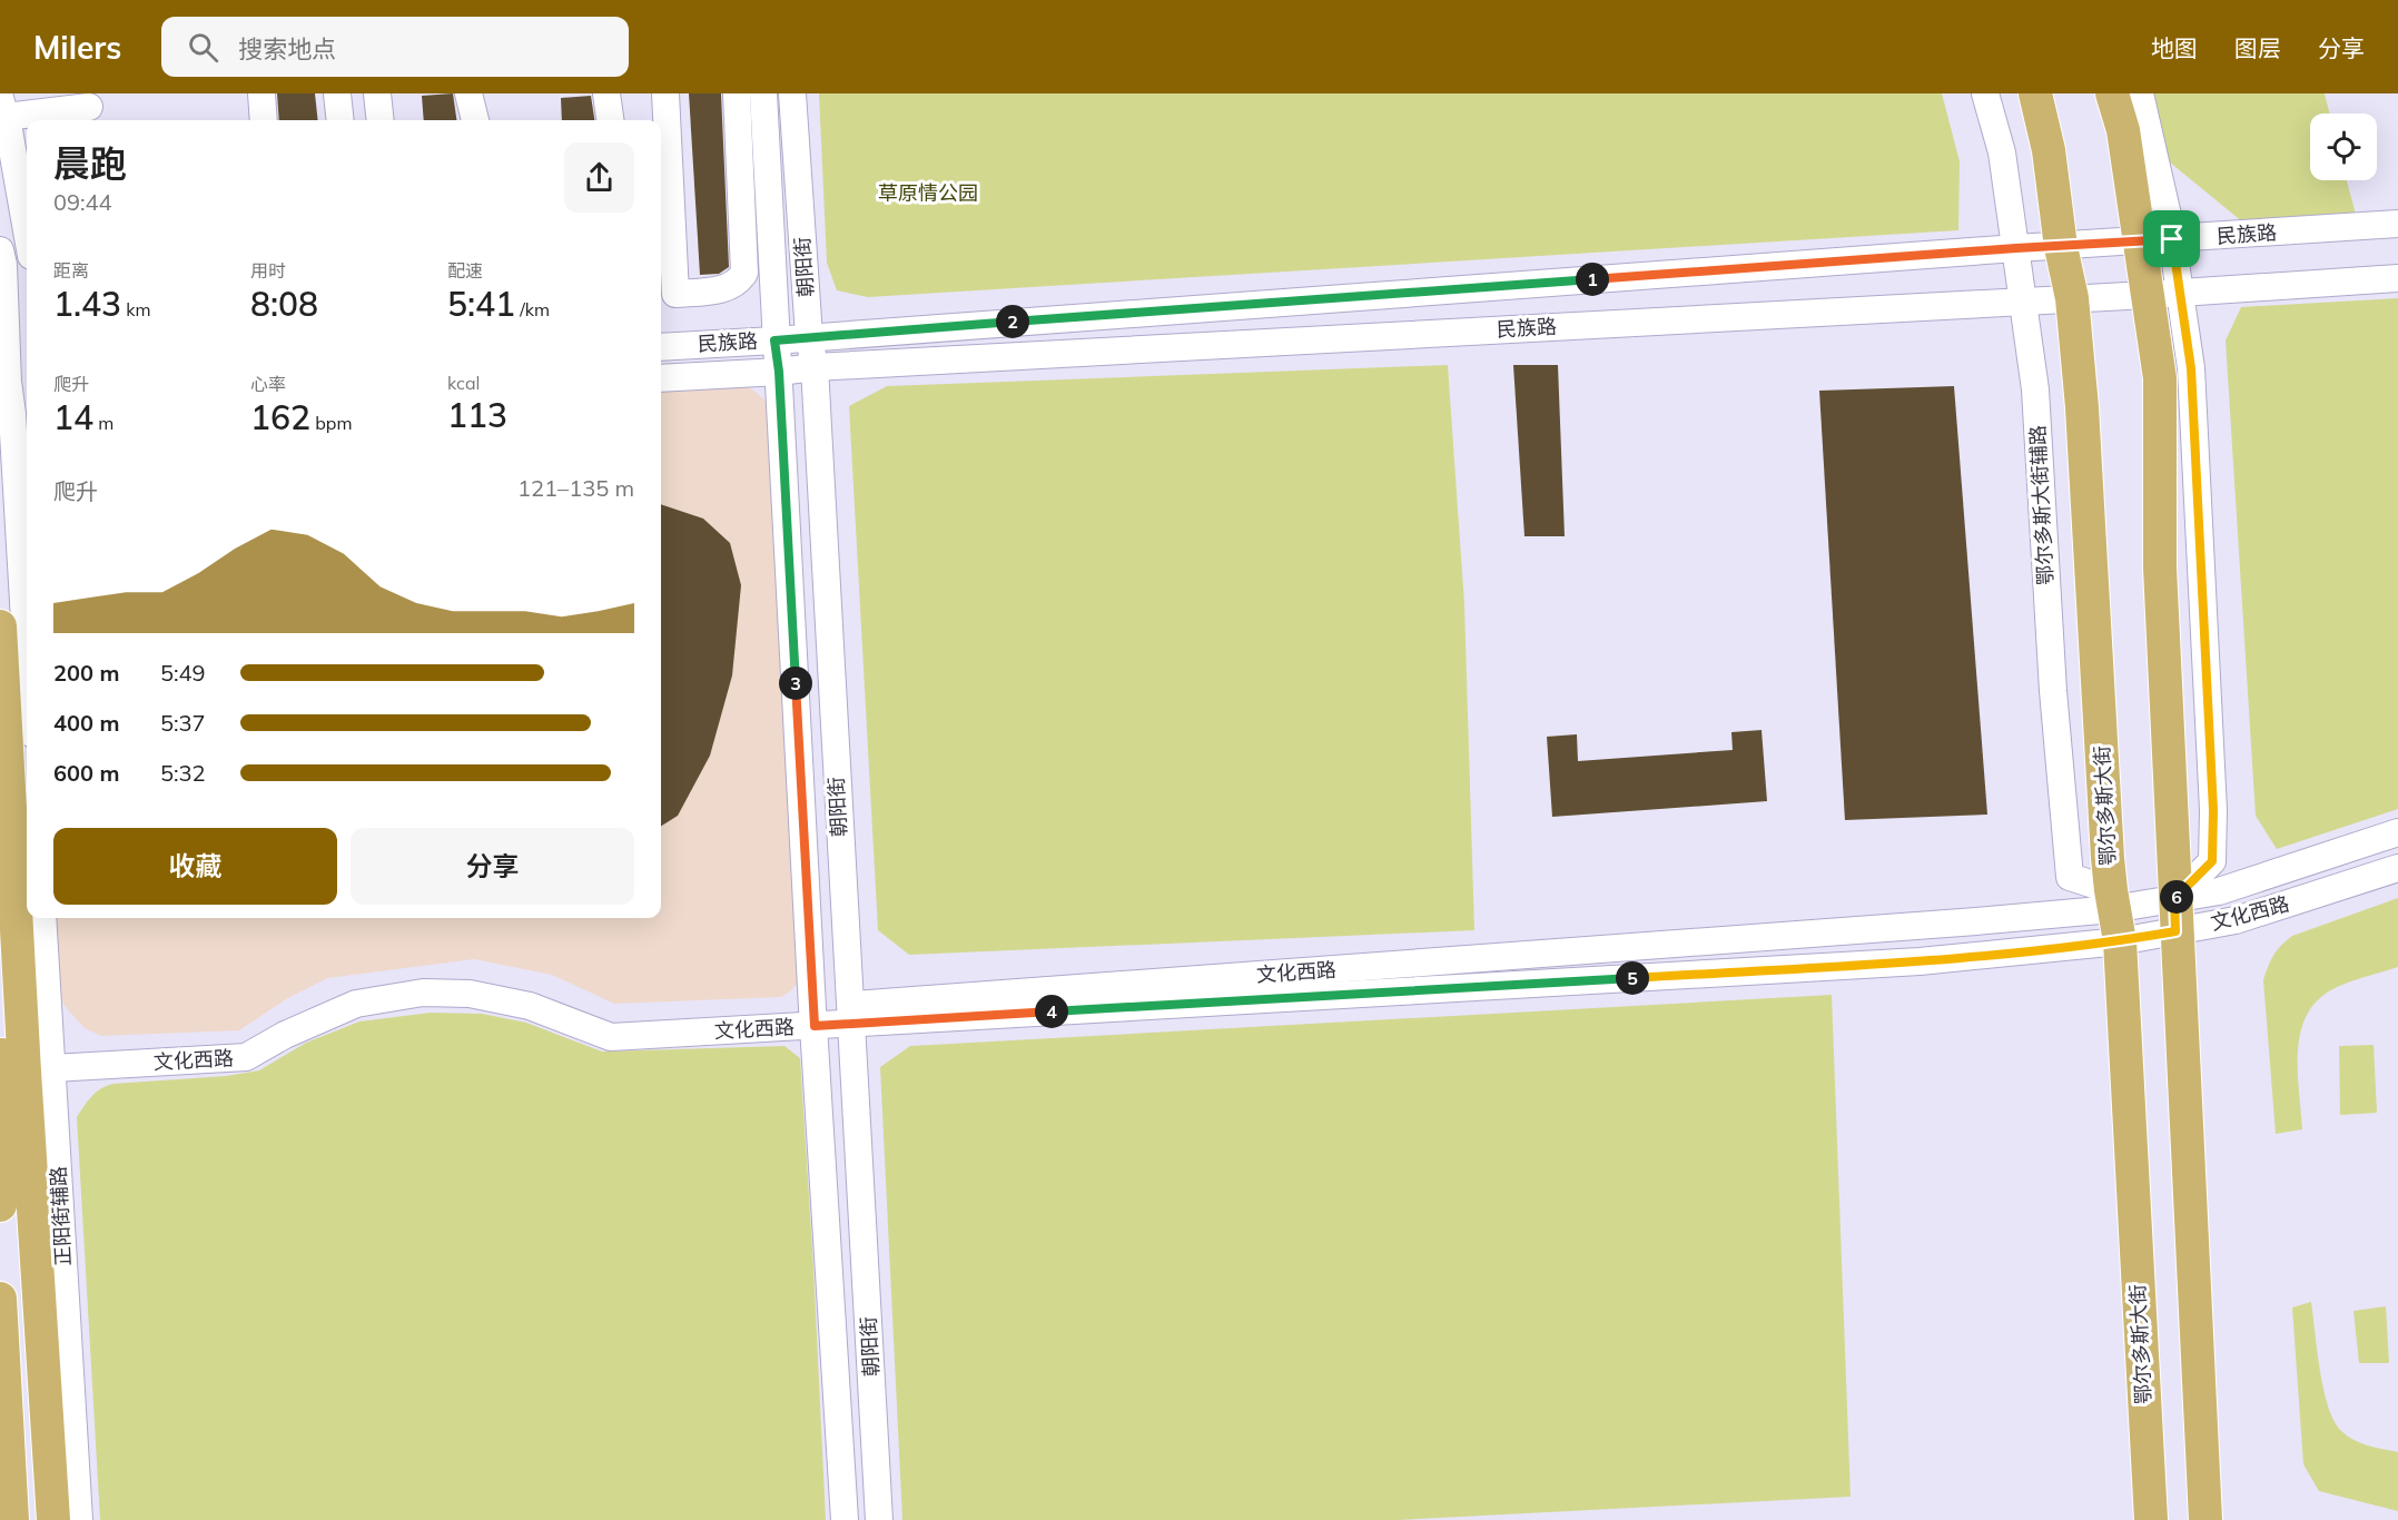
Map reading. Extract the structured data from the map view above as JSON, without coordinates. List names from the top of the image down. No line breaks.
{"streets":{"main road":["鄂尔多斯大街"],"street":["民族路","朝阳街","鄂尔多斯大街辅路","文化西路","正阳街辅路"]},"crossings":[["民族路","朝阳街"],["民族路","鄂尔多斯大街辅路"],["民族路","鄂尔多斯大街"],["朝阳街","文化西路"],["鄂尔多斯大街辅路","鄂尔多斯大街"],["鄂尔多斯大街辅路","文化西路"],["鄂尔多斯大街","文化西路"],["文化西路","正阳街辅路"]],"parks":["草原情公园"],"page":{"header":"Milers","search":"搜索地点","nav":["地图","图层","分享"],"heading":["晨跑","09:44"],"stats":[["距离","1.43 km"],["用时","8:08"],["配速","5:41 /km"],["爬升","14 m"],["心率","162 bpm"],["kcal","113"]],"pins":["1","2","3","6","5","4"],"chart":["爬升","121–135 m"],"list":[{"name":"200 m","note":"5:49"},{"name":"400 m","note":"5:37"},{"name":"600 m","note":"5:32"}],"buttons":["收藏","分享"]}}
